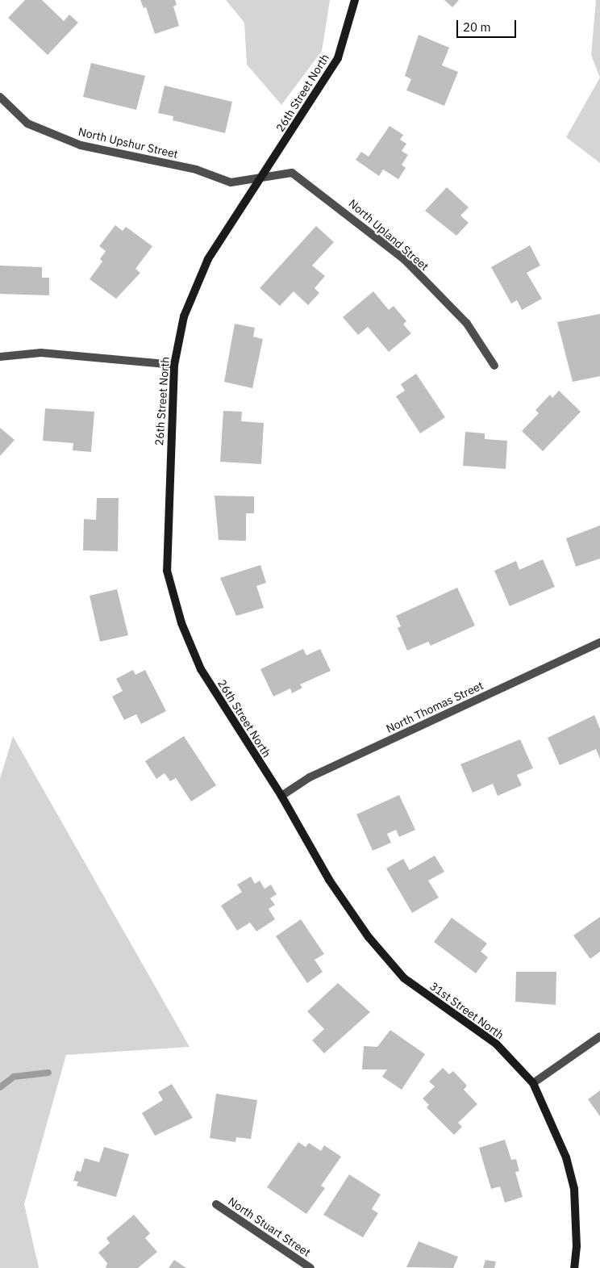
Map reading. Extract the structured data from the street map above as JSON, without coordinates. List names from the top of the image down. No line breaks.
{"streets":{"street":["26th Street North","North Upshur Street","North Upland Street","North Thomas Street","31st Street North","North Stuart Street"]},"crossings":[["26th Street North","North Upshur Street"],["26th Street North","North Upland Street"],["26th Street North","North Thomas Street"],["26th Street North","31st Street North"],["North Upshur Street","North Upland Street"],["North Thomas Street","31st Street North"]],"scale_bar":"20 m"}
